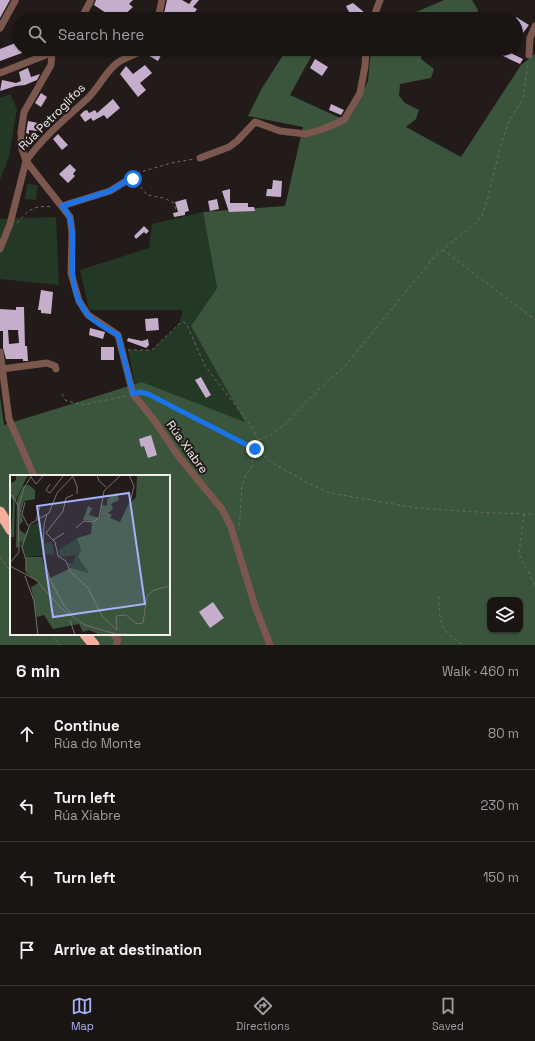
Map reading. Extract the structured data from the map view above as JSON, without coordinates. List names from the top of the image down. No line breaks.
{"streets":{"street":["Rúa Petroglifos","Rúa Xiabre"]},"crossings":[["Rúa Petroglifos","Rúa Xiabre"]],"page":{"search":"Search here","heading":["6 min","Walk · 460 m"],"list":[["Continue","Rúa do Monte","80 m"],["Turn left","Rúa Xiabre","230 m"],["Turn left","150 m"],"Arrive at destination"],"nav":["Map","Directions","Saved"]}}
